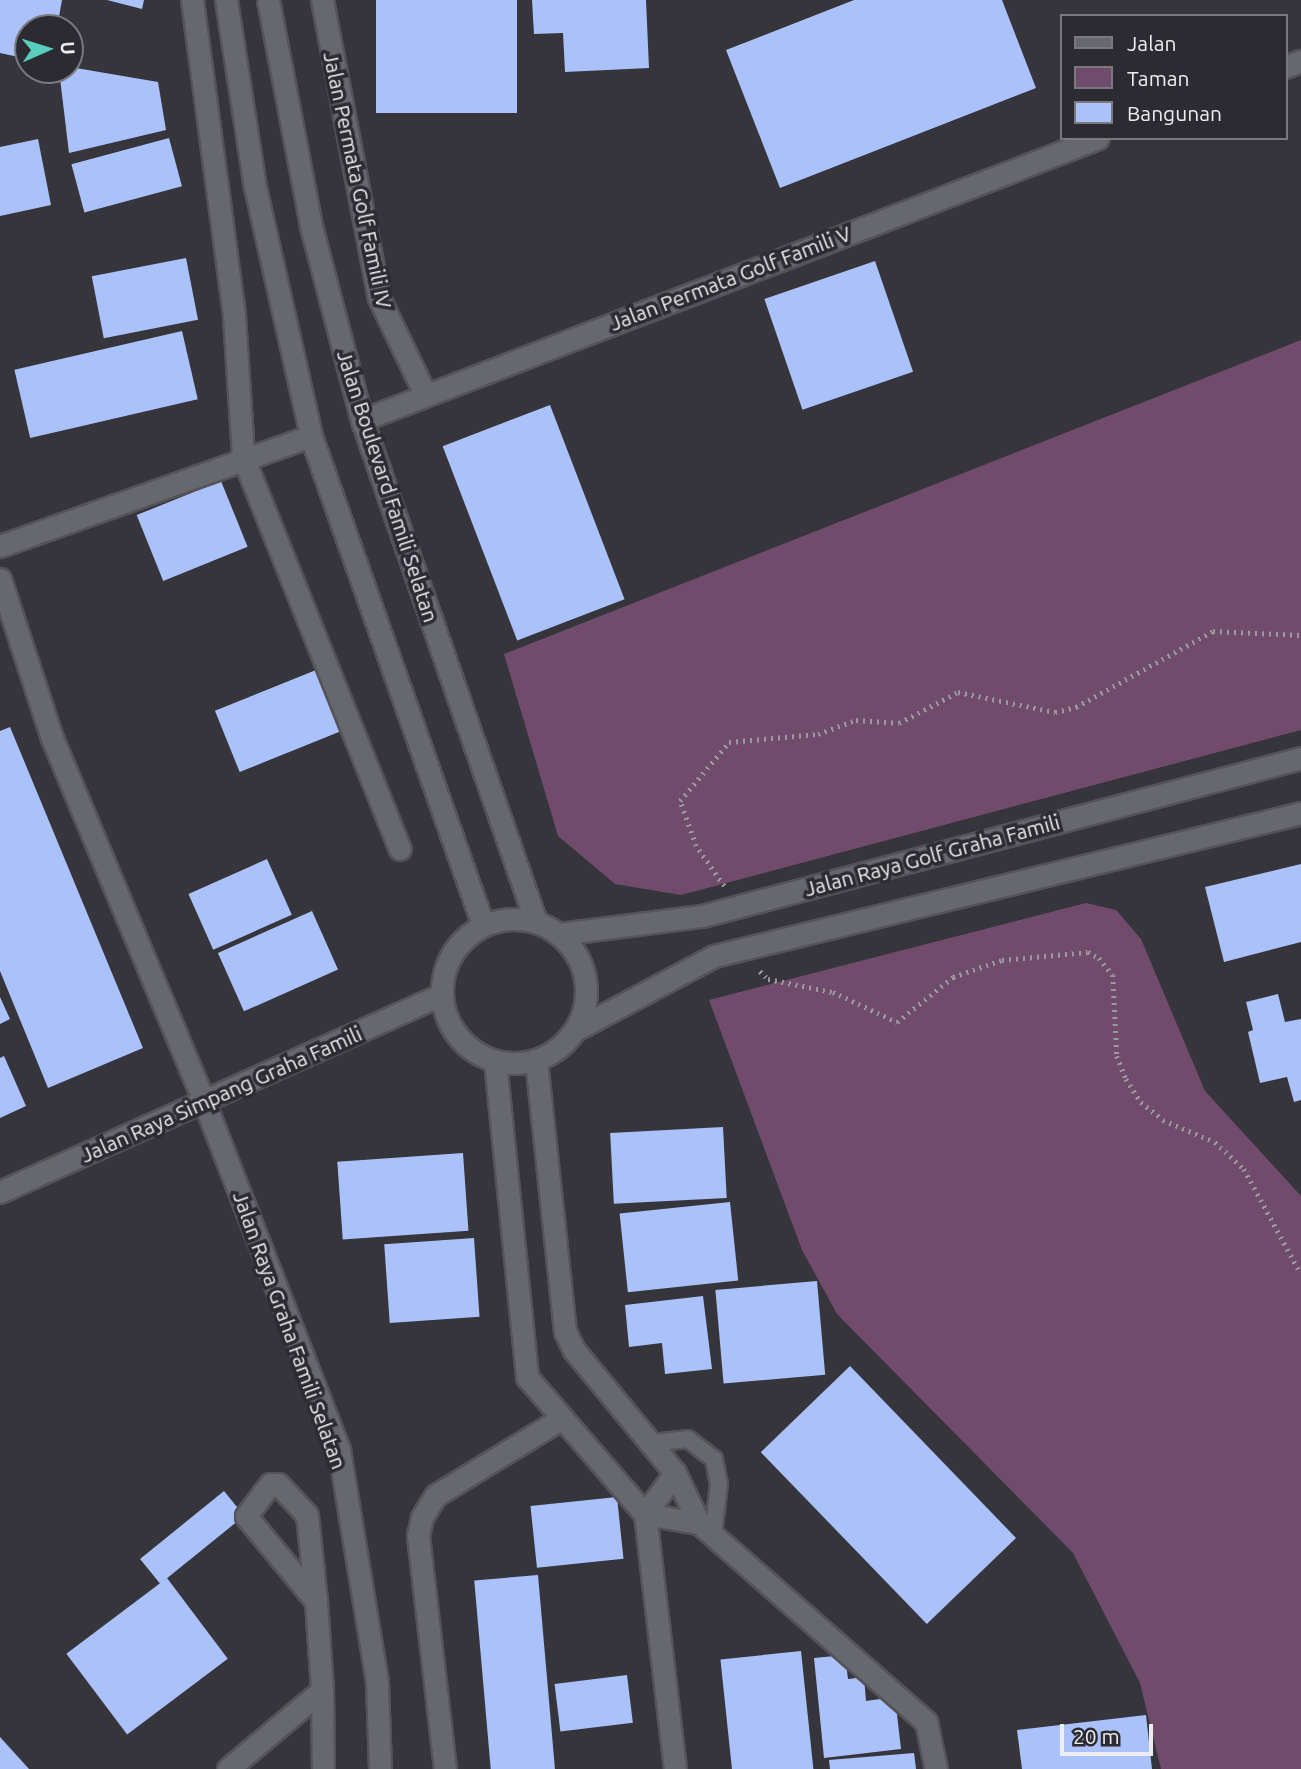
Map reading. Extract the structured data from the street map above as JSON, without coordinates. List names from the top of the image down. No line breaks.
{"streets":{"street":["Jalan Permata Golf Famili IV","Jalan Permata Golf Famili V","Jalan Boulevard Famili Selatan","Jalan Raya Golf Graha Famili","Jalan Raya Simpang Graha Famili","Jalan Raya Graha Famili Selatan"]},"crossings":[["Jalan Permata Golf Famili IV","Jalan Permata Golf Famili V"],["Jalan Permata Golf Famili V","Jalan Boulevard Famili Selatan"],["Jalan Boulevard Famili Selatan","Jalan Raya Golf Graha Famili"],["Jalan Boulevard Famili Selatan","Jalan Raya Simpang Graha Famili"],["Jalan Raya Golf Graha Famili","Jalan Raya Simpang Graha Famili"],["Jalan Raya Simpang Graha Famili","Jalan Raya Graha Famili Selatan"]],"legend":["Jalan","Taman","Bangunan"],"scale_bar":"20 m","north":"right"}
